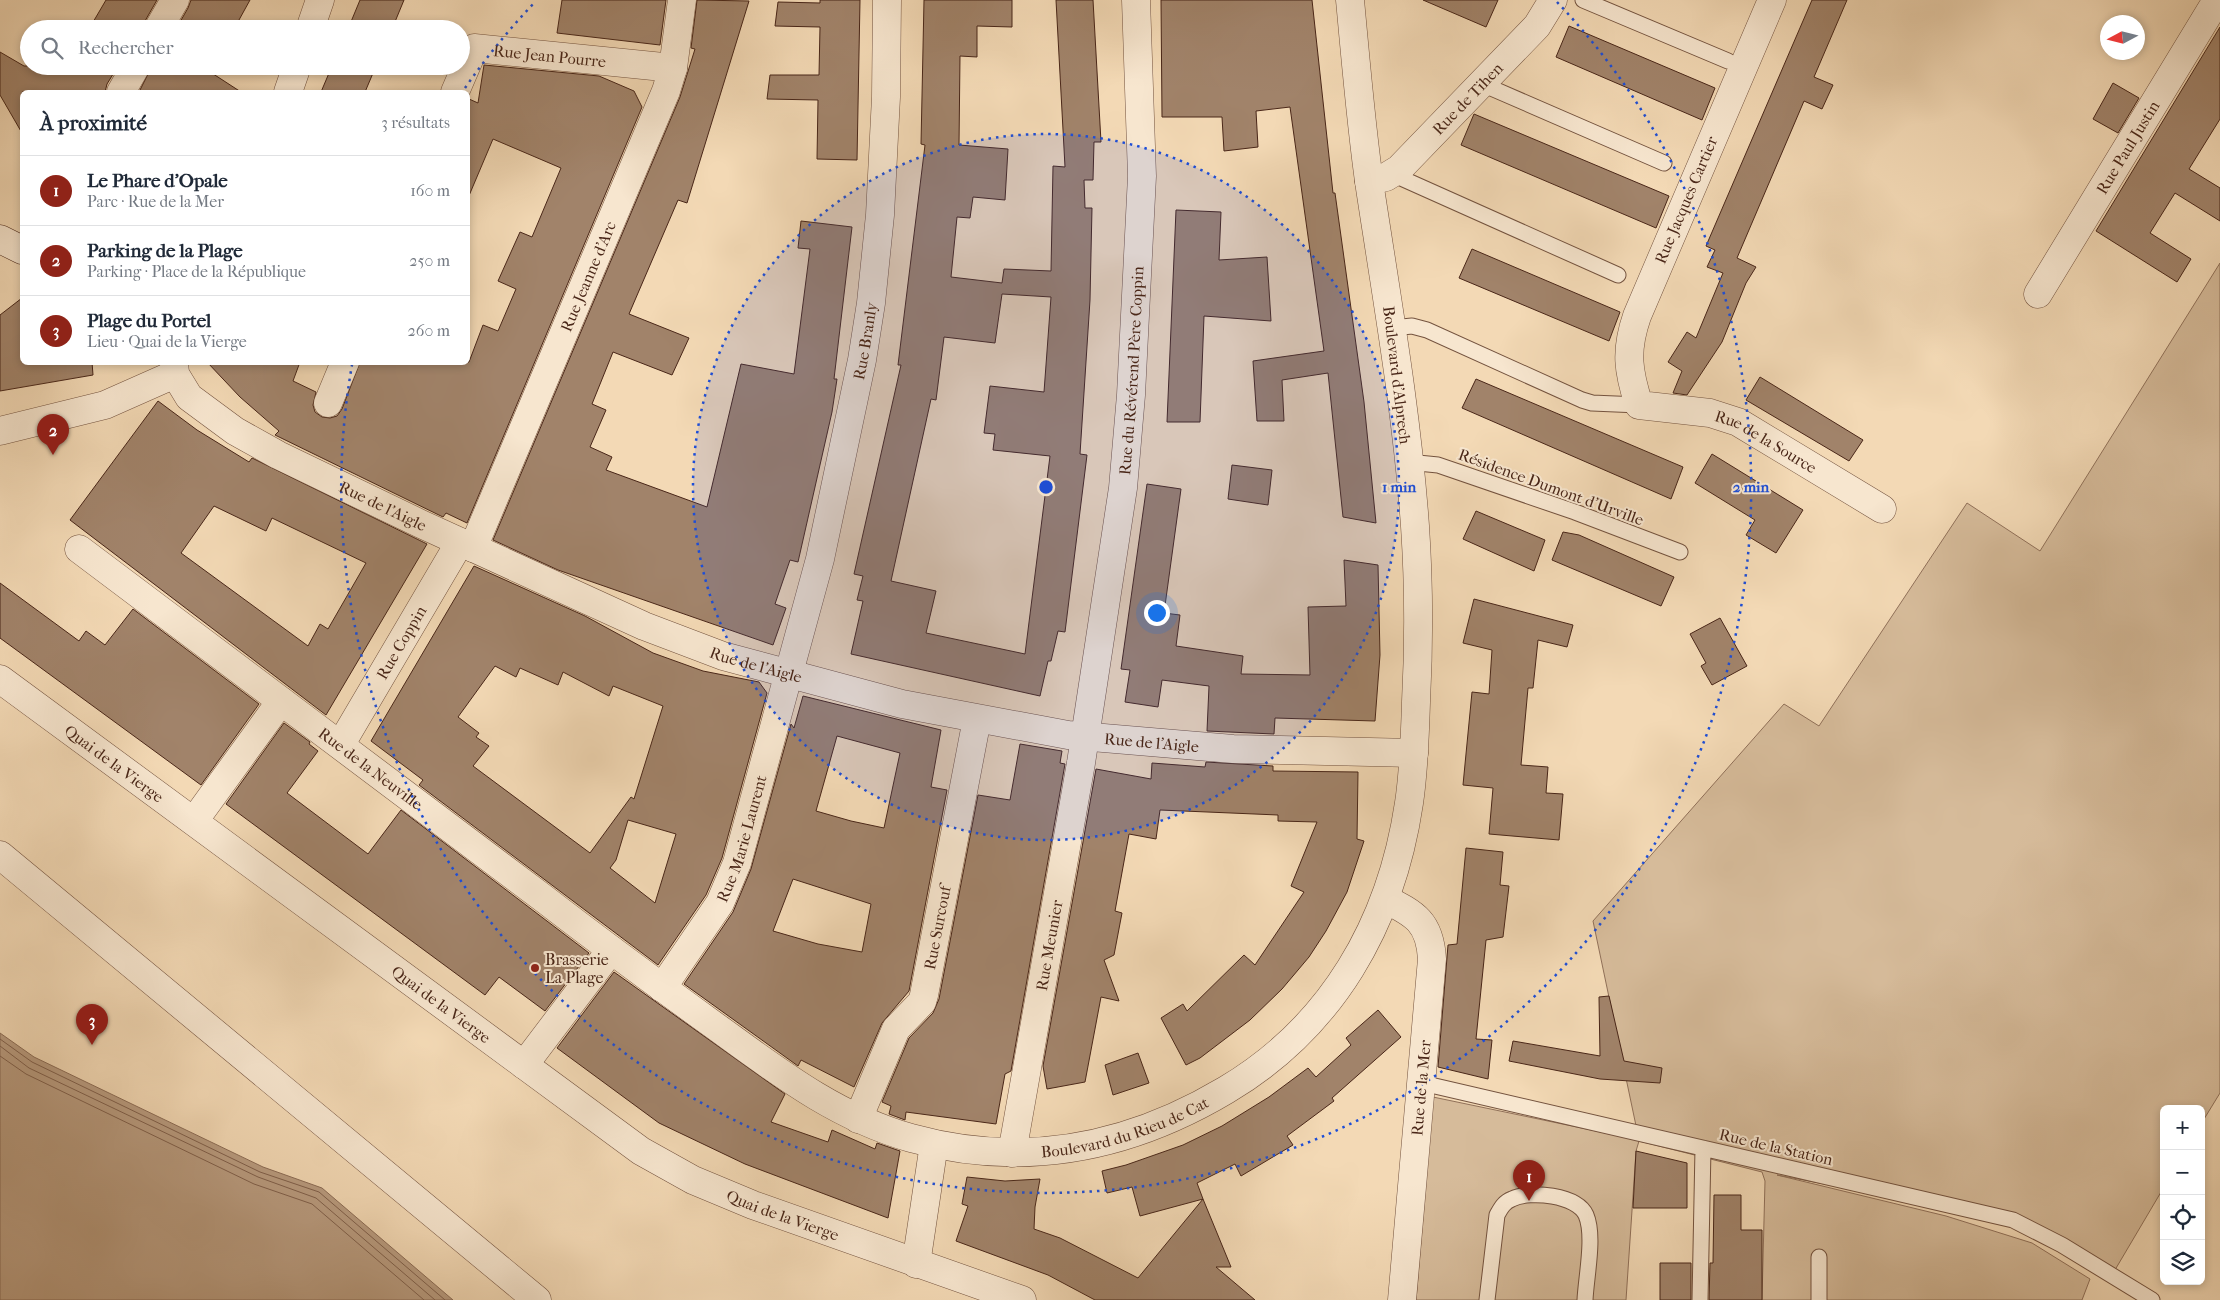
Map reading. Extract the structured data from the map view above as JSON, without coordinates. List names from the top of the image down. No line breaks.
{"streets":{"street":["Rue Jean Pourre","Rue de Tihen","Rue Paul Justin","Rue Jacques Cartier","Rue Jeanne d'Arc","Rue Branly","Rue du Révérend Père Coppin","Boulevard d'Alprech","Rue de la Source","Rue de l'Aigle","Rue Coppin","Quai de la Vierge","Rue de la Neuville","Rue Marie Laurent","Rue Surcouf","Rue Meunier","Rue de la Mer","Boulevard du Rieu de Cat"],"lane":["Résidence Dumont d'Urville","Rue de la Station"]},"crossings":[["Rue Jean Pourre","Rue Jeanne d'Arc"],["Rue de Tihen","Boulevard d'Alprech"],["Rue Jacques Cartier","Rue de la Source"],["Rue Jeanne d'Arc","Rue de l'Aigle"],["Rue Jeanne d'Arc","Rue Coppin"],["Rue Branly","Rue de l'Aigle"],["Rue Branly","Rue Marie Laurent"],["Rue du Révérend Père Coppin","Rue de l'Aigle"],["Rue du Révérend Père Coppin","Rue Meunier"],["Boulevard d'Alprech","Résidence Dumont d'Urville"],["Boulevard d'Alprech","Rue de l'Aigle"],["Boulevard d'Alprech","Boulevard du Rieu de Cat"],["Rue de l'Aigle","Rue Coppin"],["Rue de l'Aigle","Rue Marie Laurent"],["Rue de l'Aigle","Rue Surcouf"],["Rue de l'Aigle","Rue Meunier"],["Rue de l'Aigle","Boulevard du Rieu de Cat"],["Rue Coppin","Rue de la Neuville"],["Rue de la Neuville","Rue Marie Laurent"],["Rue de la Neuville","Boulevard du Rieu de Cat"],["Rue Marie Laurent","Boulevard du Rieu de Cat"],["Rue Surcouf","Boulevard du Rieu de Cat"],["Rue Meunier","Boulevard du Rieu de Cat"],["Rue de la Mer","Boulevard du Rieu de Cat"],["Rue de la Mer","Rue de la Station"]],"places":["Brasserie La Plage"],"north":"left","page":{"search":"Rechercher","heading":["À proximité","3 résultats"],"list":[{"mark":"1","name":"Le Phare d'Opale","note":"Parc · Rue de la Mer","value":"160 m"},{"mark":"2","name":"Parking de la Plage","note":"Parking · Place de la République","value":"250 m"},{"mark":"3","name":"Plage du Portel","note":"Lieu · Quai de la Vierge","value":"260 m"}],"pins":["2","3","1"],"map_buttons":["+","−"]},"rings":["1 min","2 min"]}
